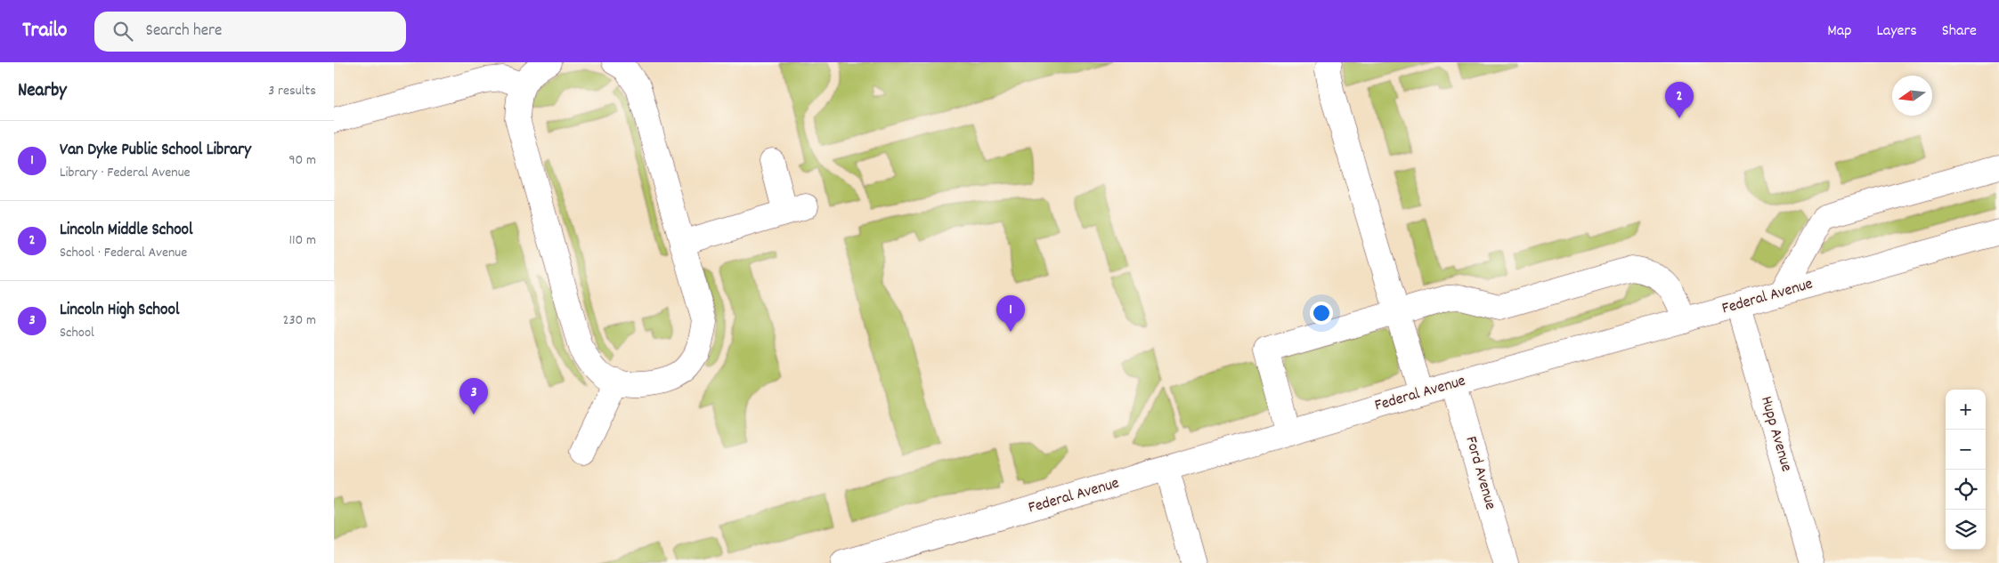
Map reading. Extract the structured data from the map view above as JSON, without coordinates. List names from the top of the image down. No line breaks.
{"streets":{"street":["Federal Avenue","Hupp Avenue","Ford Avenue"]},"crossings":[["Federal Avenue","Hupp Avenue"],["Federal Avenue","Ford Avenue"]],"north":"left","page":{"header":"Trailo","search":"Search here","nav":["Map","Layers","Share"],"heading":["Nearby","3 results"],"pins":["2","1","3"],"list":[{"mark":"1","name":"Van Dyke Public School Library","note":"Library · Federal Avenue","value":"90 m"},{"mark":"2","name":"Lincoln Middle School","note":"School · Federal Avenue","value":"110 m"},{"mark":"3","name":"Lincoln High School","note":"School","value":"230 m"}],"map_buttons":["+","−"]}}
